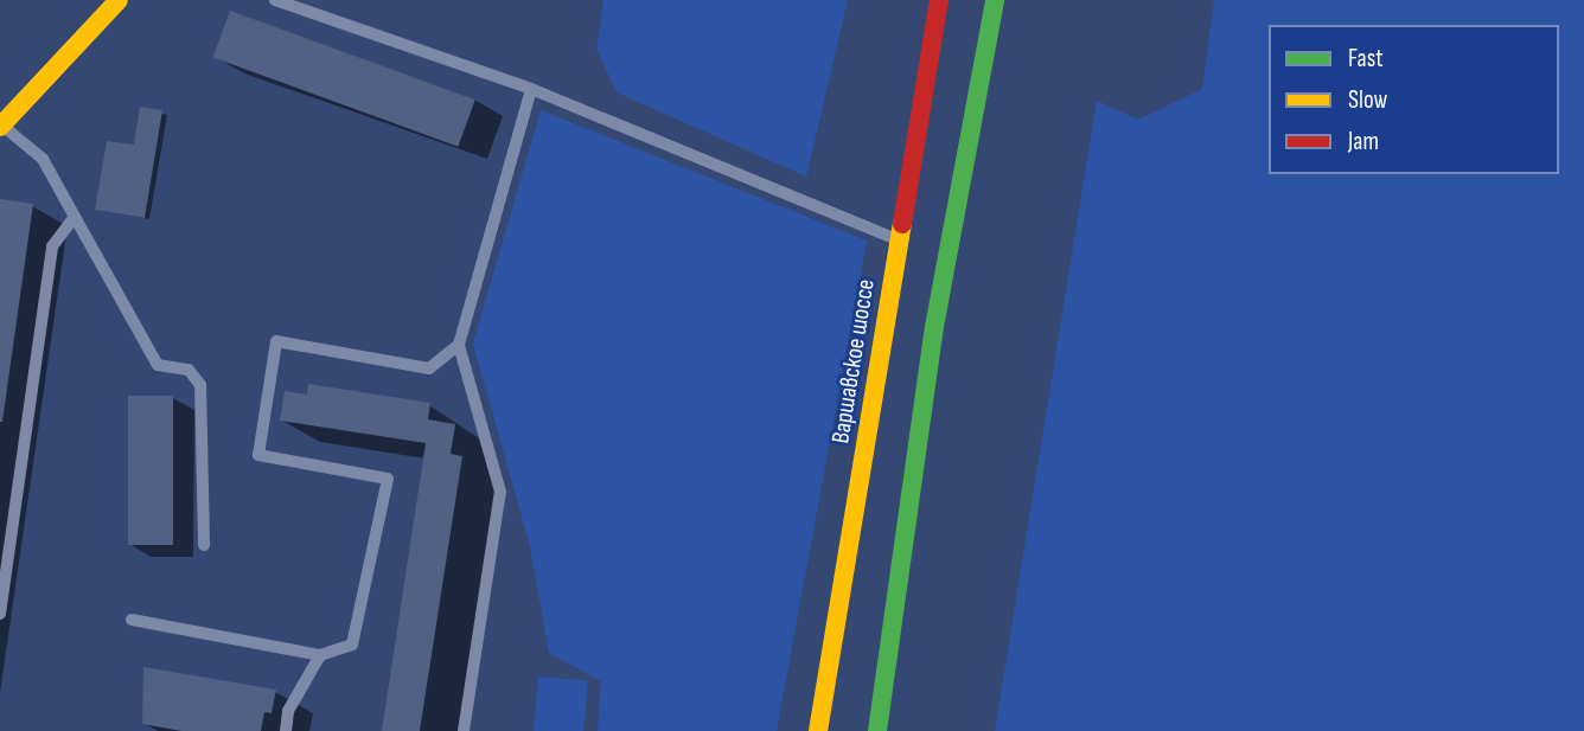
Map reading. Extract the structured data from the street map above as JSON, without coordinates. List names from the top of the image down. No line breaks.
{"streets":{"main road":["Варшавское шоссе"]},"legend":["Fast","Slow","Jam"]}
